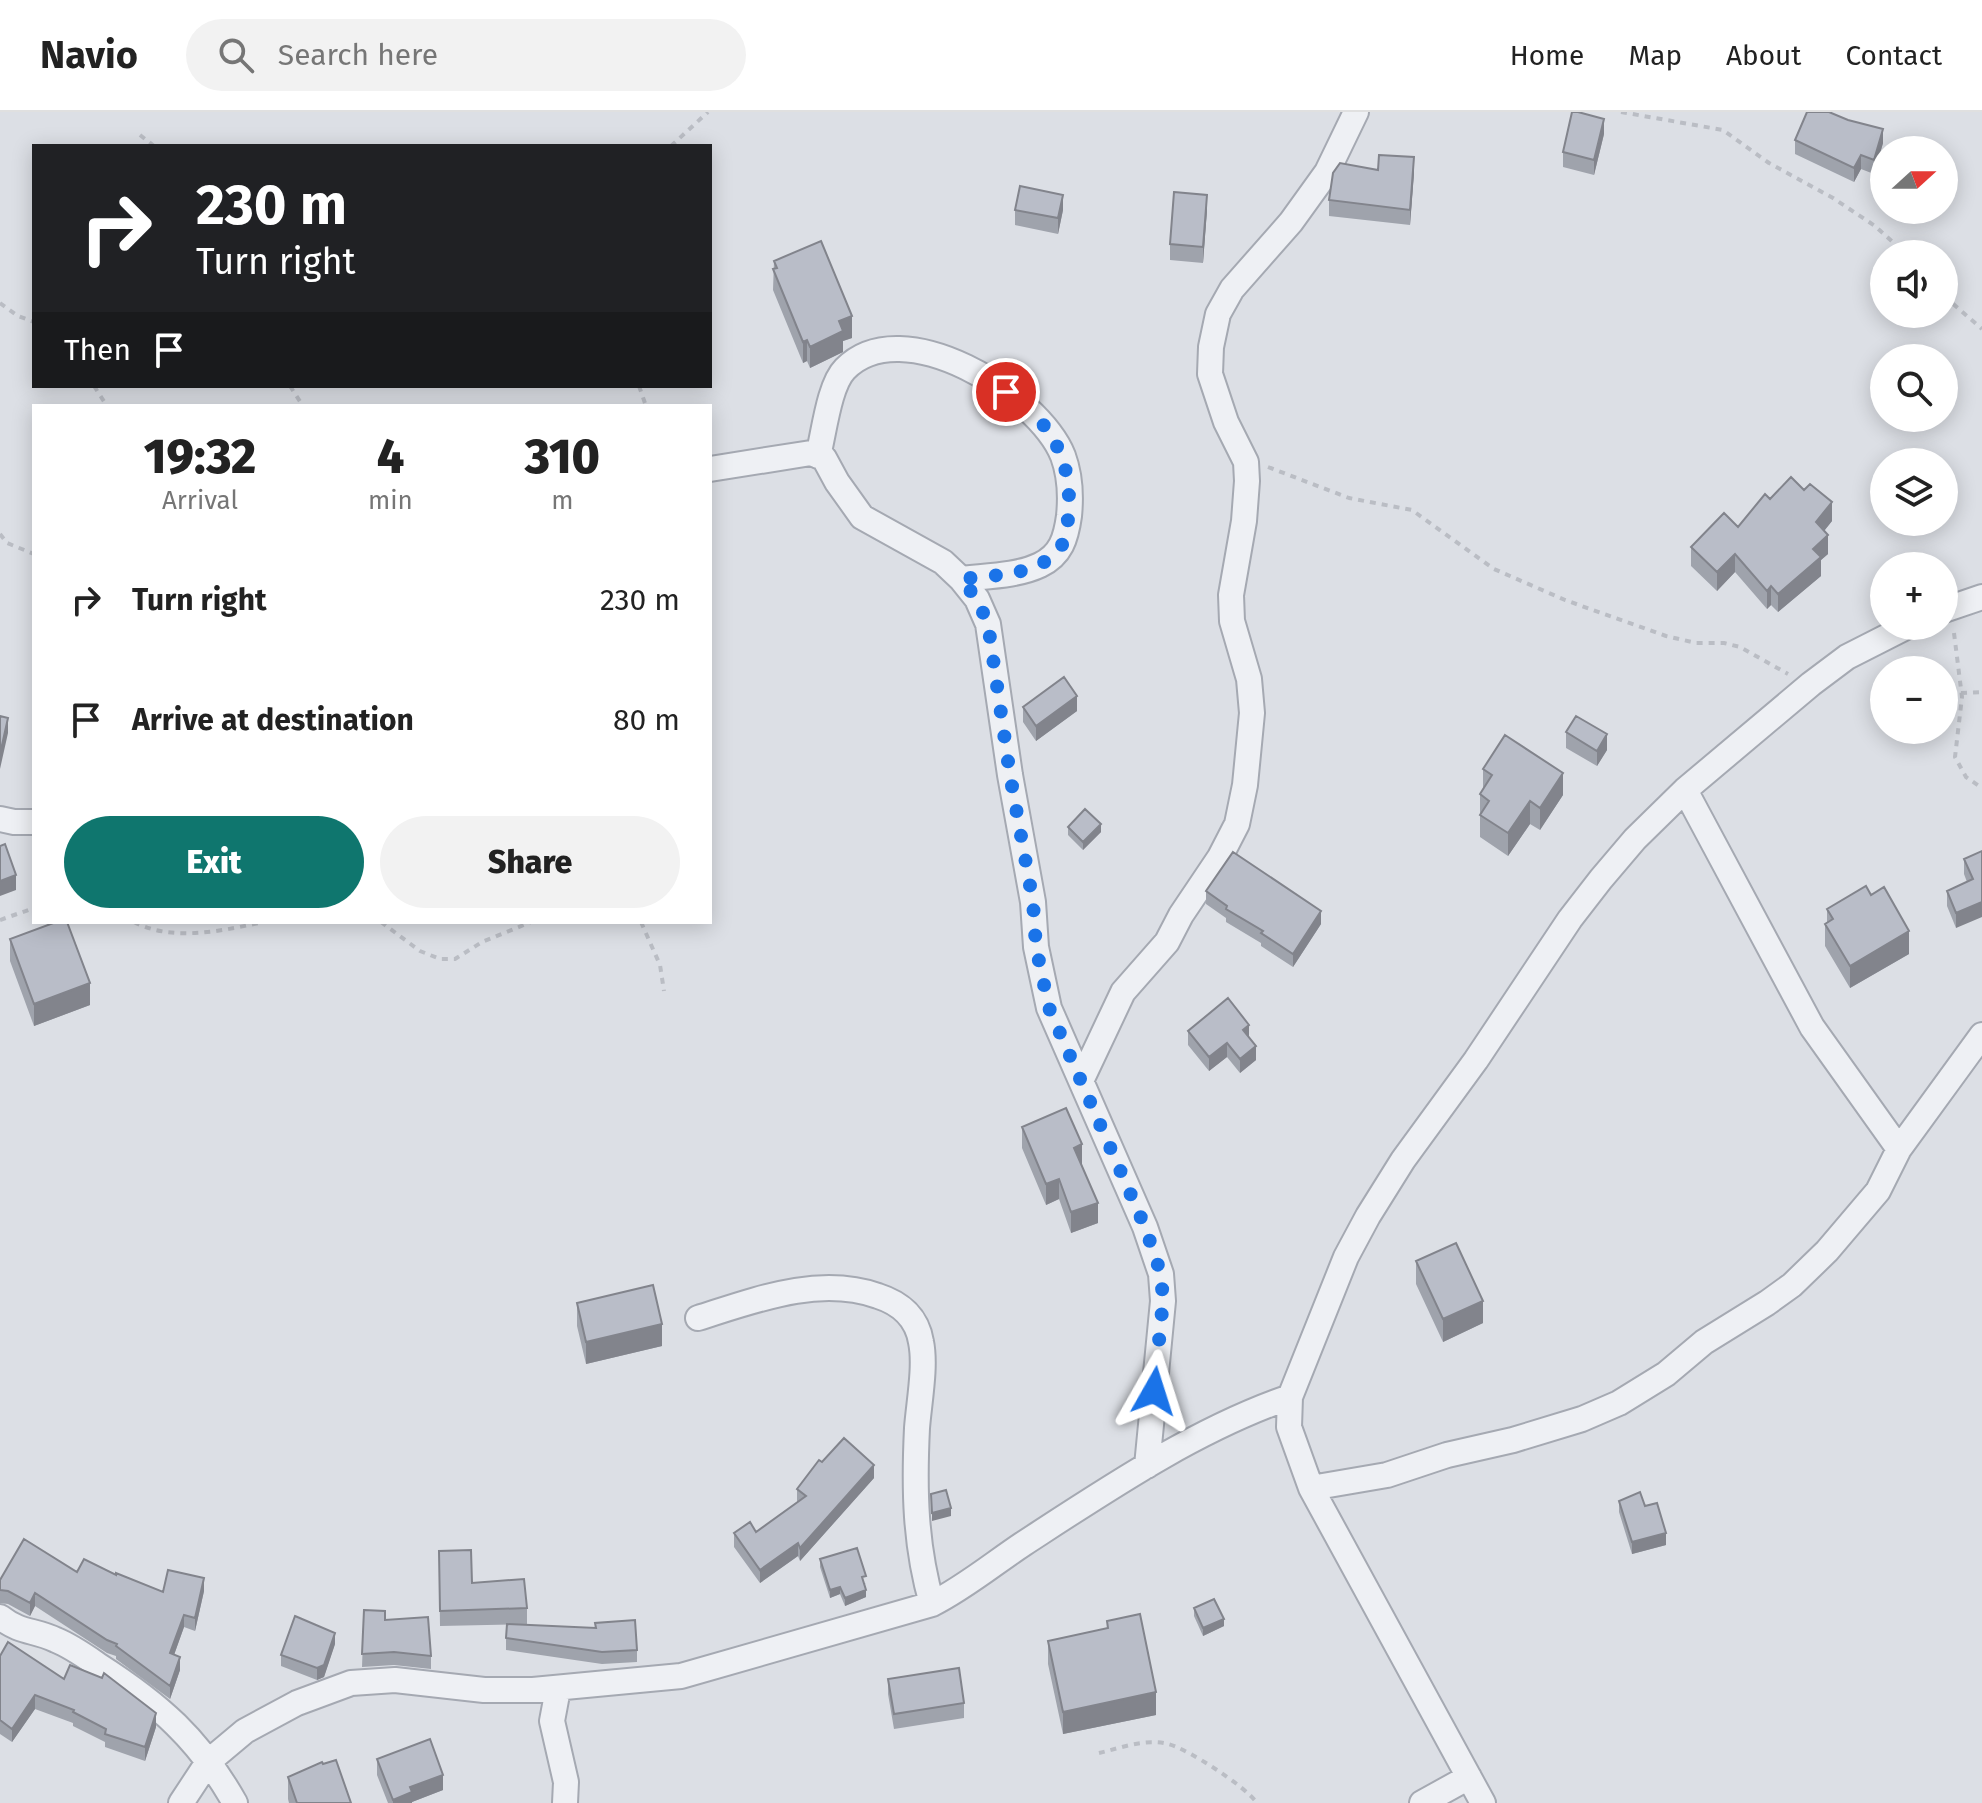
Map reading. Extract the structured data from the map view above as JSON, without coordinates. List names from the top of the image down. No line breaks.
{"north":"right","page":{"header":"Navio","search":"Search here","nav":["Home","Map","About","Contact"],"map_buttons":["+","−"],"turn":["230 m","Turn right"],"then":"Then","eta":["19:32","Arrival","4","min","310","m"],"list":[{"name":"Turn right","value":"230 m"},{"name":"Arrive at destination","value":"80 m"}],"buttons":["Exit","Share"]}}
